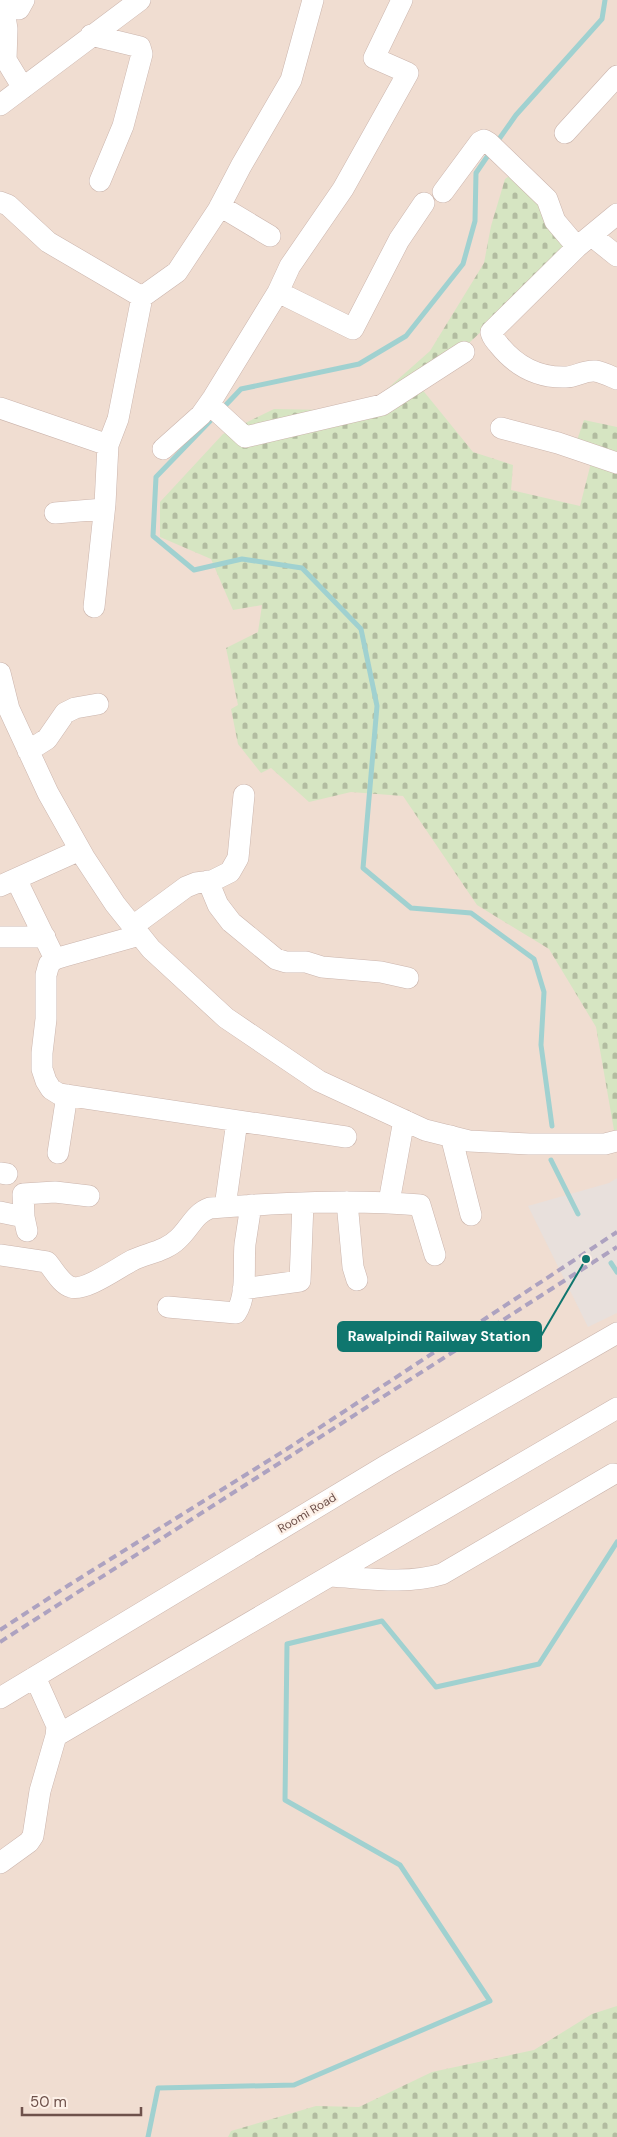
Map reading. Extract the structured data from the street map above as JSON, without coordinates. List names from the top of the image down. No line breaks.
{"streets":{"street":["Roomi Road"]},"places":["Rawalpindi Railway Station"],"scale_bar":"50 m"}
